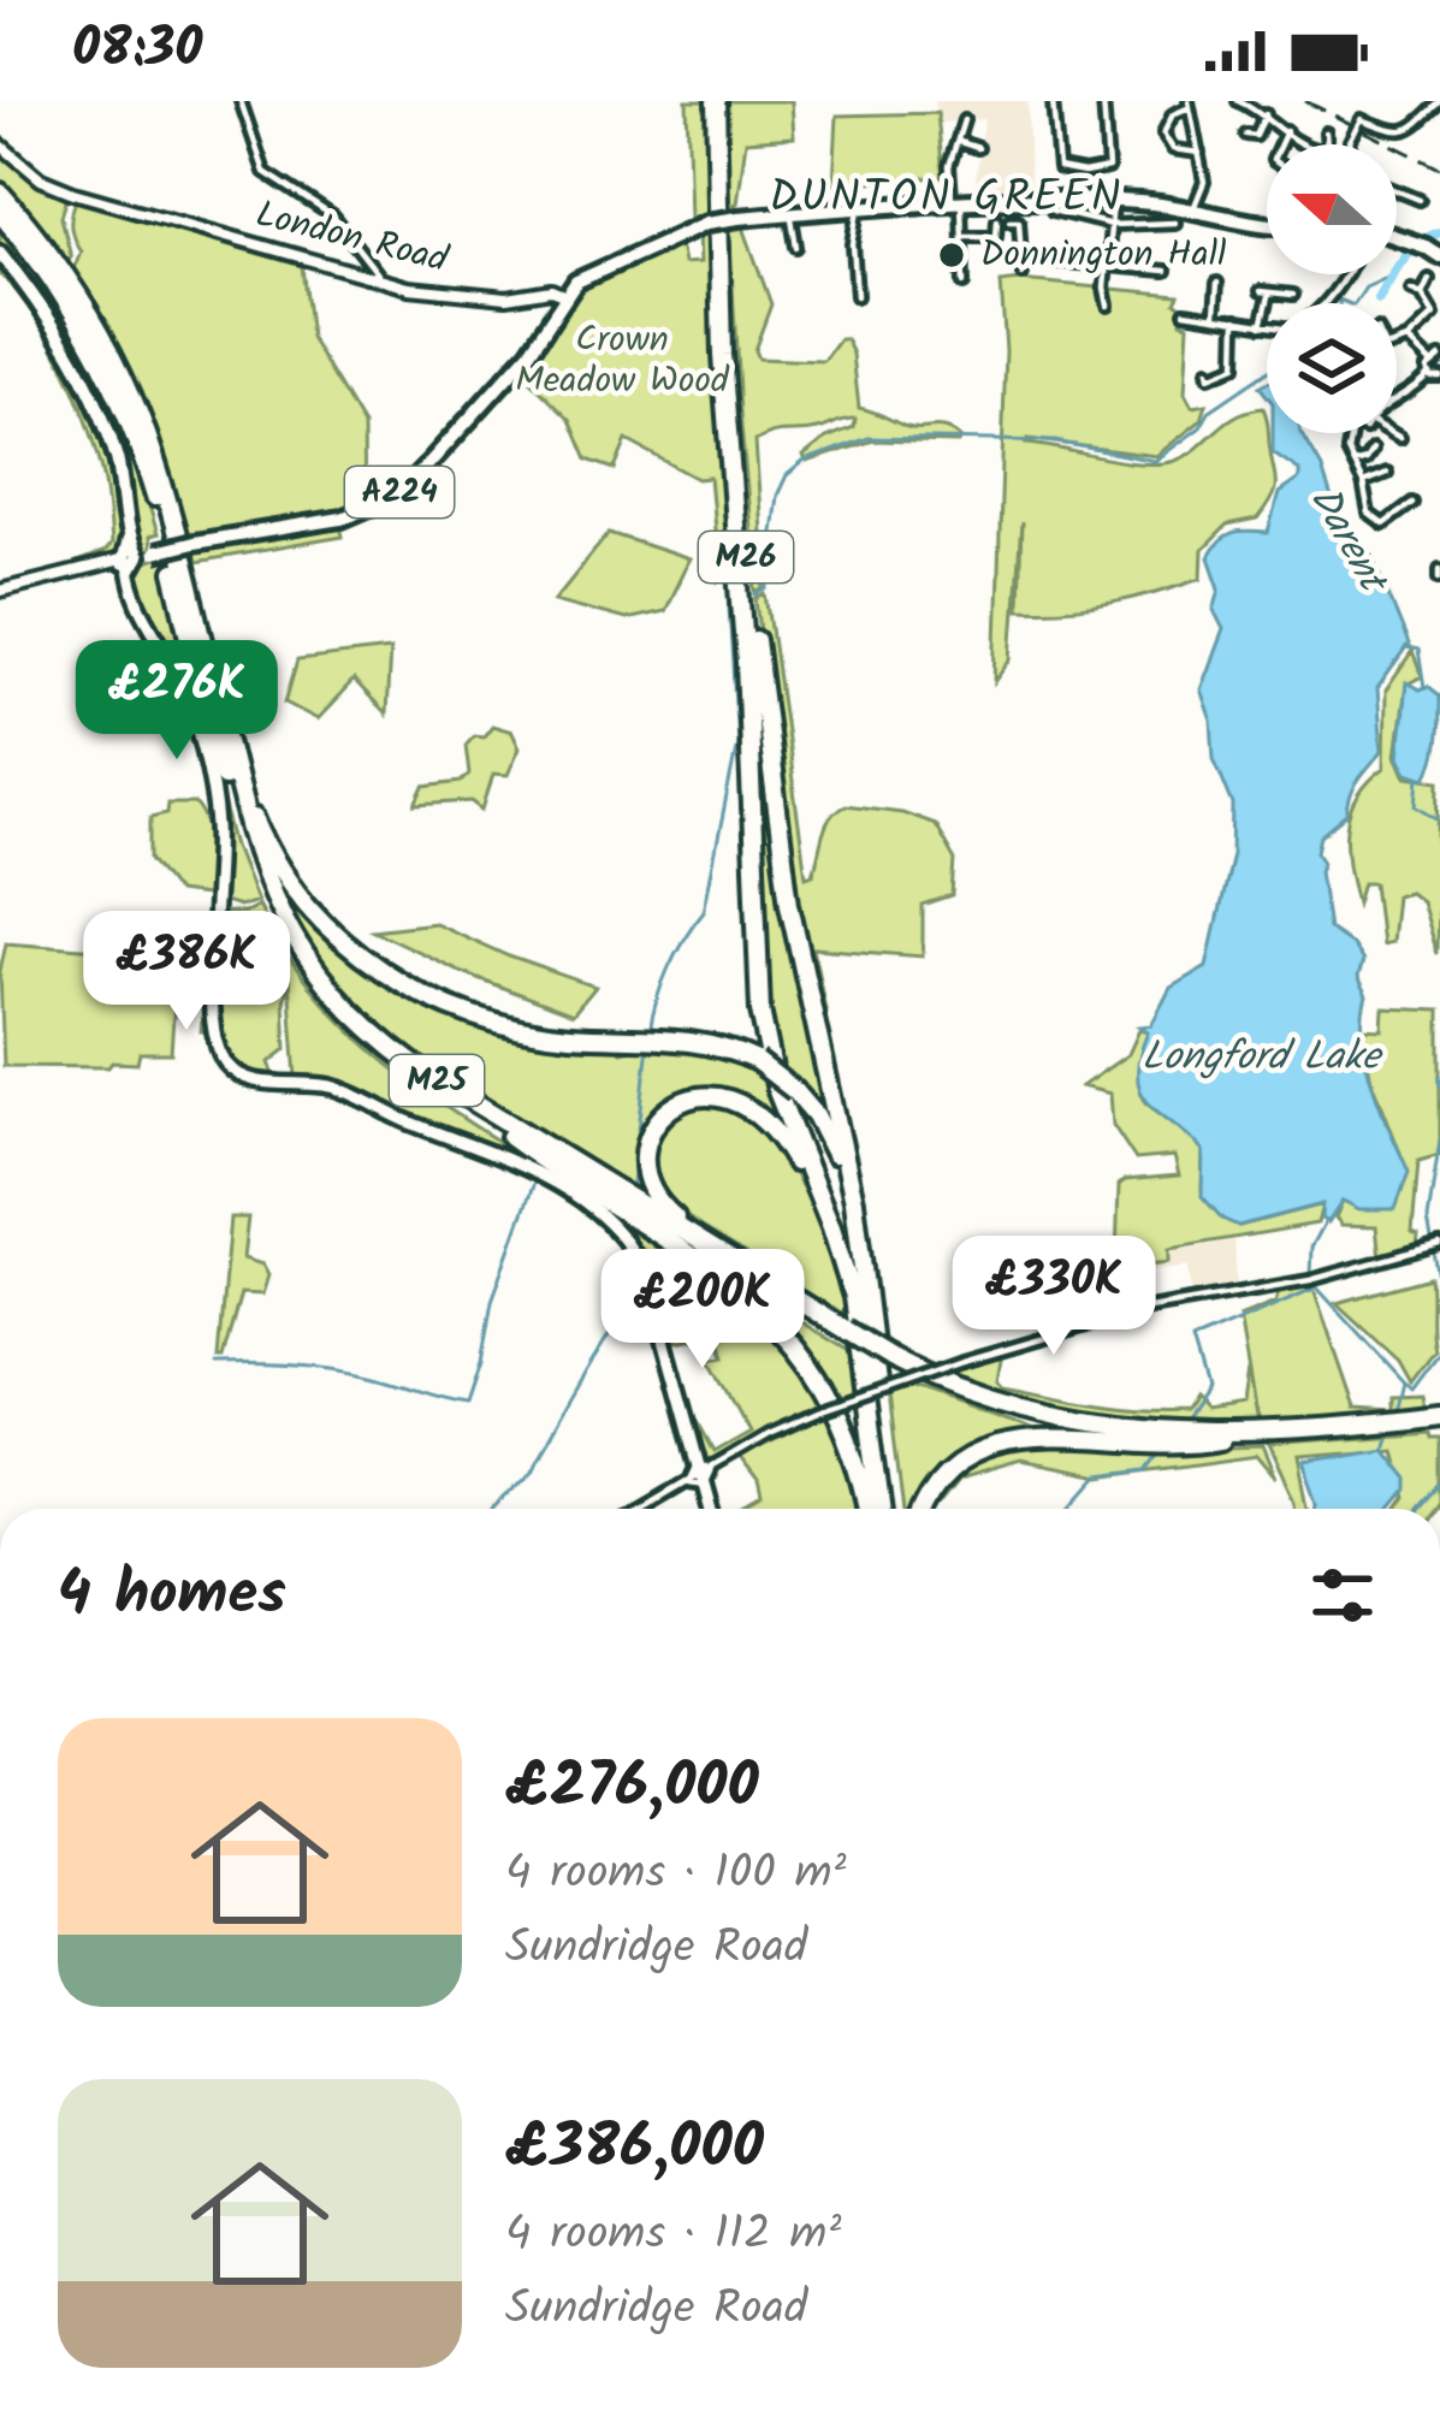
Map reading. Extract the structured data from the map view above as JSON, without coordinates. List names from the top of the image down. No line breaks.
{"streets":{"highway":["M26","M25"],"main road":["A224"],"street":["London Road"]},"crossings":[["London Road","A224"],["M26","M25"]],"districts":["DUNTON GREEN"],"water":["Darent","Longford Lake"],"parks":["Crown Meadow Wood"],"places":["Donnington Hall"],"north":"left","page":{"status":"08:30","price":["£276K","£386K","£330K","£200K"],"heading":"4 homes","list":[{"name":"£276,000","note":"4 rooms · 100 m² · Sundridge Road"},{"name":"£386,000","note":"4 rooms · 112 m² · Sundridge Road"}]}}
